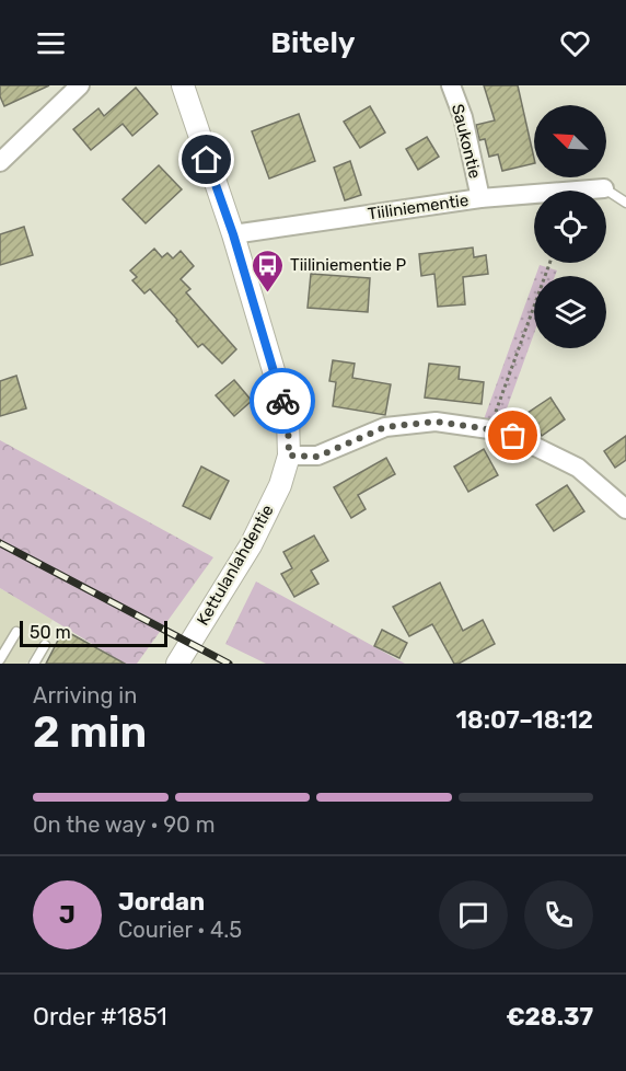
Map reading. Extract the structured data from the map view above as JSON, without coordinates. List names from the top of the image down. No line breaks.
{"streets":{"street":["Saukontie","Tiiliniementie","Kettulanlahdentie"]},"crossings":[["Saukontie","Tiiliniementie"],["Tiiliniementie","Kettulanlahdentie"]],"places":{"bus stop":["Tiiliniementie P"]},"scale_bar":"50 m","north":"top left","page":{"header":"Bitely","scale":"50 m","heading":["2 min","Arriving in","18:07–18:12"],"panel":["Jordan","Courier · 4.5","Order #1851","€28.37"],"bar":"On the way · 90 m","round":"J"}}
